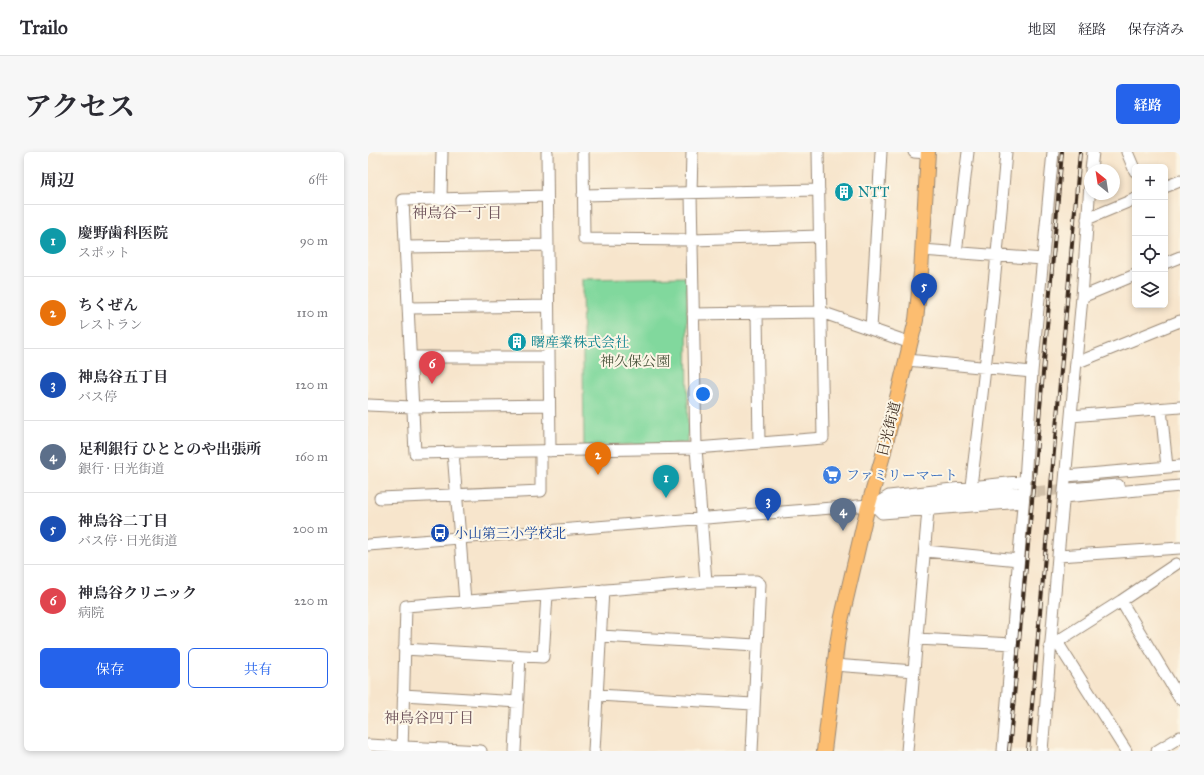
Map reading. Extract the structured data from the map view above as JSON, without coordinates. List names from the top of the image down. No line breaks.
{"streets":{"main road":["日光街道"]},"districts":["神鳥谷一丁目","神鳥谷四丁目"],"parks":["神久保公園"],"places":{"building":["NTT","曙産業株式会社"],"supermarket":["ファミリーマート"],"bus stop":["小山第三小学校北"]},"north":"top left","page":{"header":"Trailo","nav":["地図","経路","保存済み"],"title":"アクセス","buttons":["経路",["保存","共有"]],"heading":["周辺","6件"],"map_buttons":["+","−"],"list":[{"mark":"1","name":"慶野歯科医院","note":"スポット","value":"90 m"},{"mark":"2","name":"ちくぜん","note":"レストラン","value":"110 m"},{"mark":"3","name":"神鳥谷五丁目","note":"バス停","value":"120 m"},{"mark":"4","name":"足利銀行 ひととのや出張所","note":"銀行 · 日光街道","value":"160 m"},{"mark":"5","name":"神鳥谷二丁目","note":"バス停 · 日光街道","value":"200 m"},{"mark":"6","name":"神鳥谷クリニック","note":"病院","value":"220 m"}],"pins":["5","6","2","1","3","4"]}}
